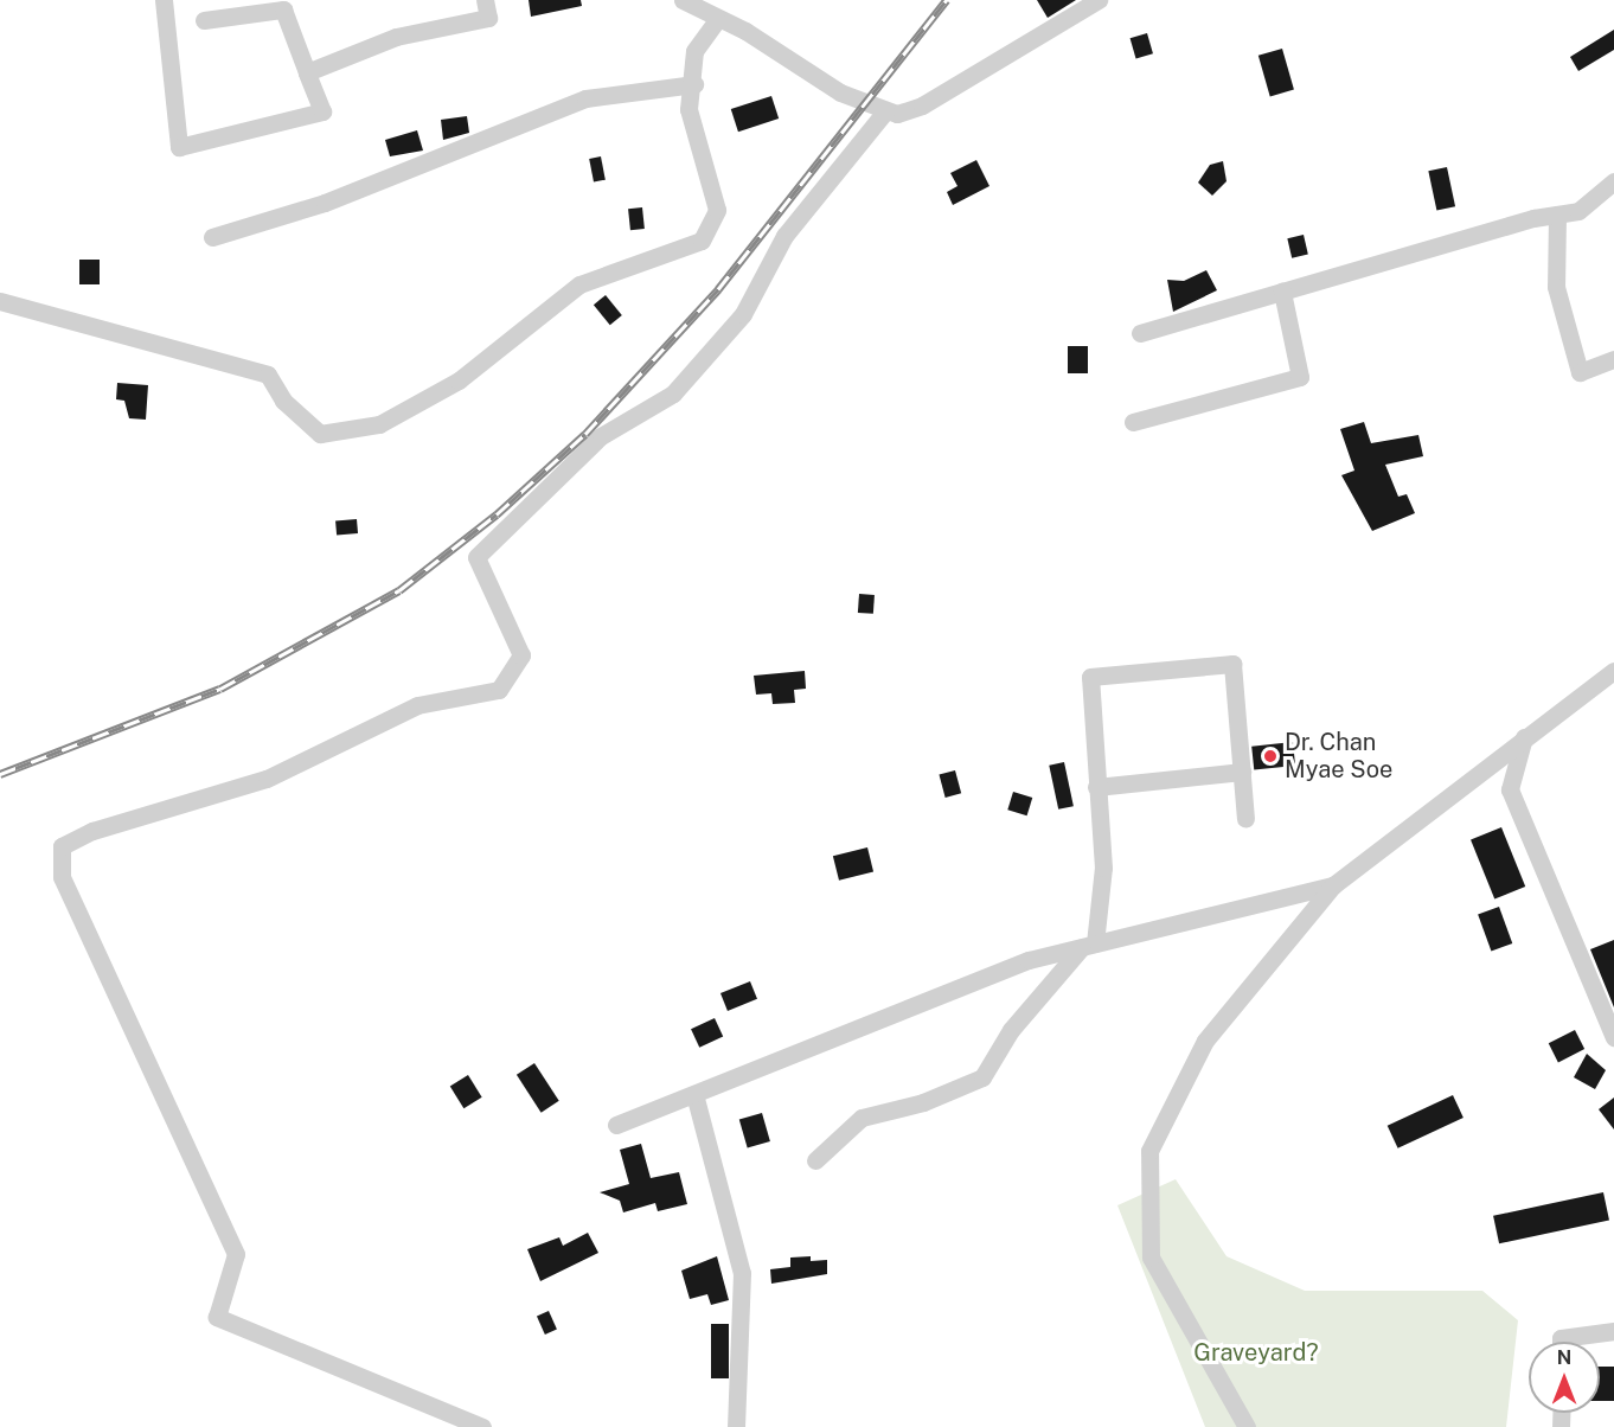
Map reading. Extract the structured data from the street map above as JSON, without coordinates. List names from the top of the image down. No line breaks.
{"parks":["Graveyard?"],"places":["Dr. Chan Myae Soe"],"north":"top"}
